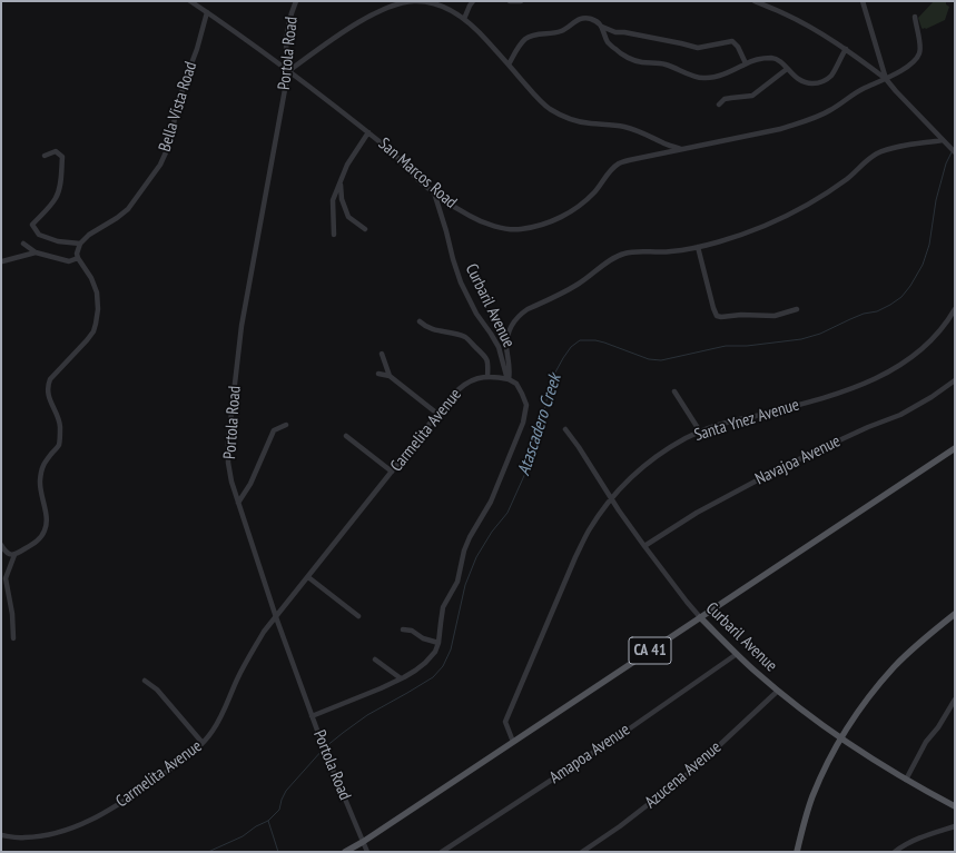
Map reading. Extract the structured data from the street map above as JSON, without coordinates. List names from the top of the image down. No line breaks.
{"streets":{"main road":["Curbaril Avenue","CA 41"],"street":["Portola Road","Bella Vista Road","San Marcos Road","Santa Ynez Avenue","Carmelita Avenue","Navajoa Avenue","Amapoa Avenue","Azucena Avenue"]},"crossings":[["Portola Road","San Marcos Road"],["Portola Road","Carmelita Avenue"],["Portola Road","CA 41"],["Bella Vista Road","San Marcos Road"],["San Marcos Road","Curbaril Avenue"],["Curbaril Avenue","Santa Ynez Avenue"],["Curbaril Avenue","Carmelita Avenue"],["Curbaril Avenue","Navajoa Avenue"],["Curbaril Avenue","CA 41"],["Curbaril Avenue","Amapoa Avenue"],["Curbaril Avenue","Azucena Avenue"],["Santa Ynez Avenue","CA 41"]],"water":["Atascadero Creek"]}
